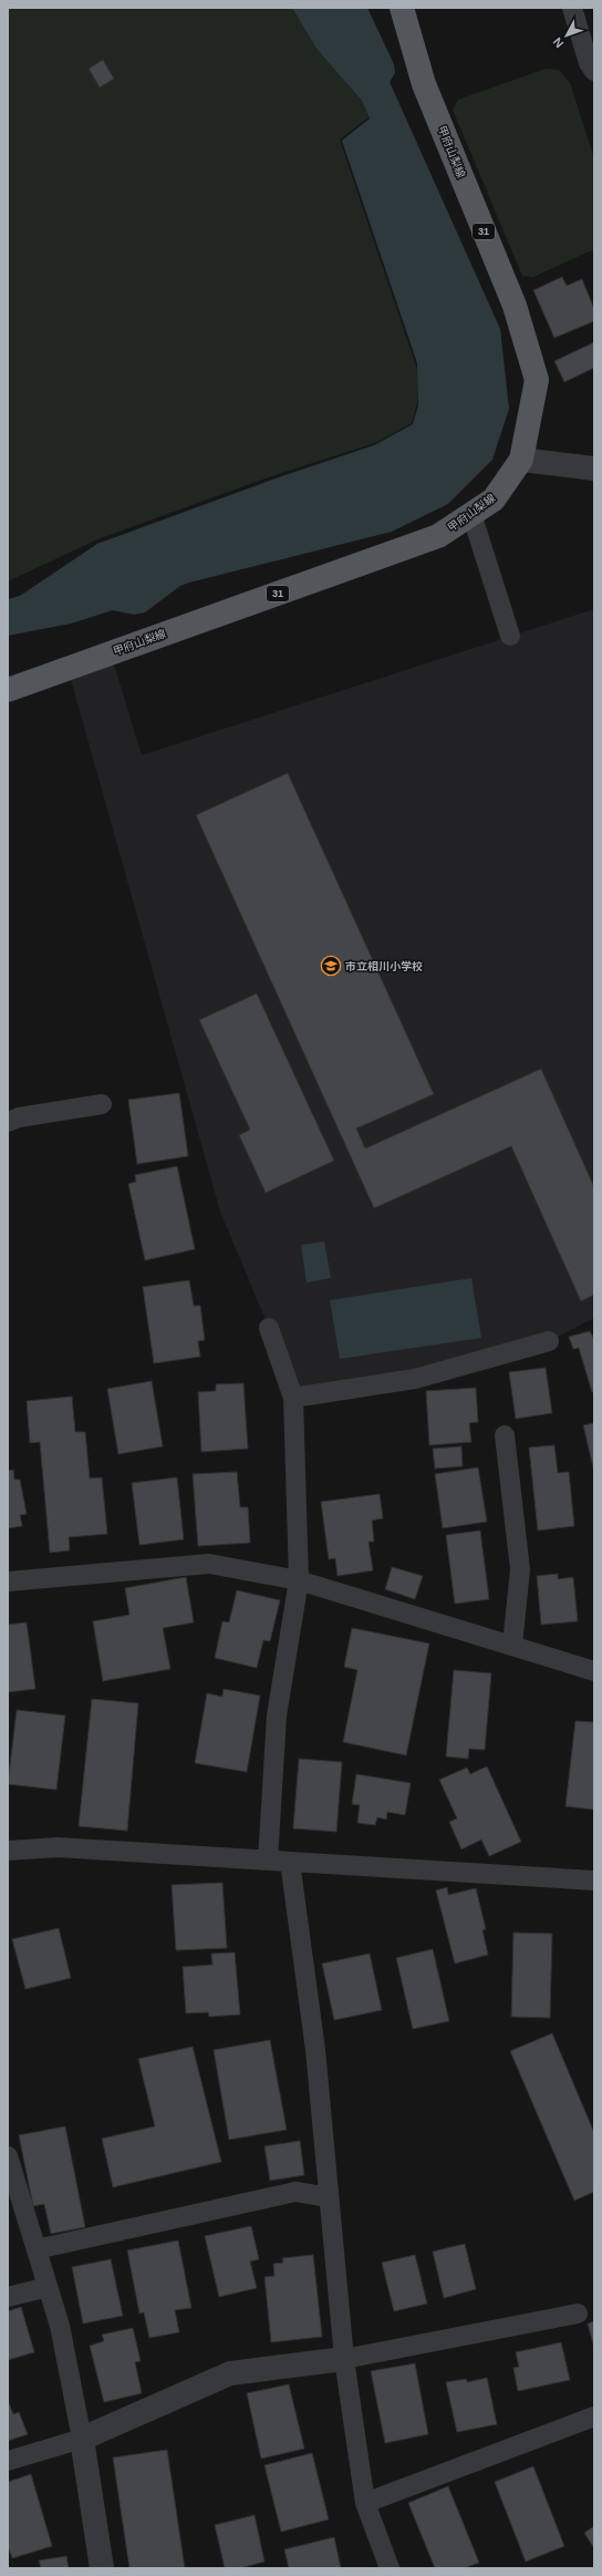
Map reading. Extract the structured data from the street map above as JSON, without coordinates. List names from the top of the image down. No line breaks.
{"streets":{"main road":["甲府山梨線","31"]},"places":{"school or university":["市立相川小学校"]},"north":"bottom left"}
